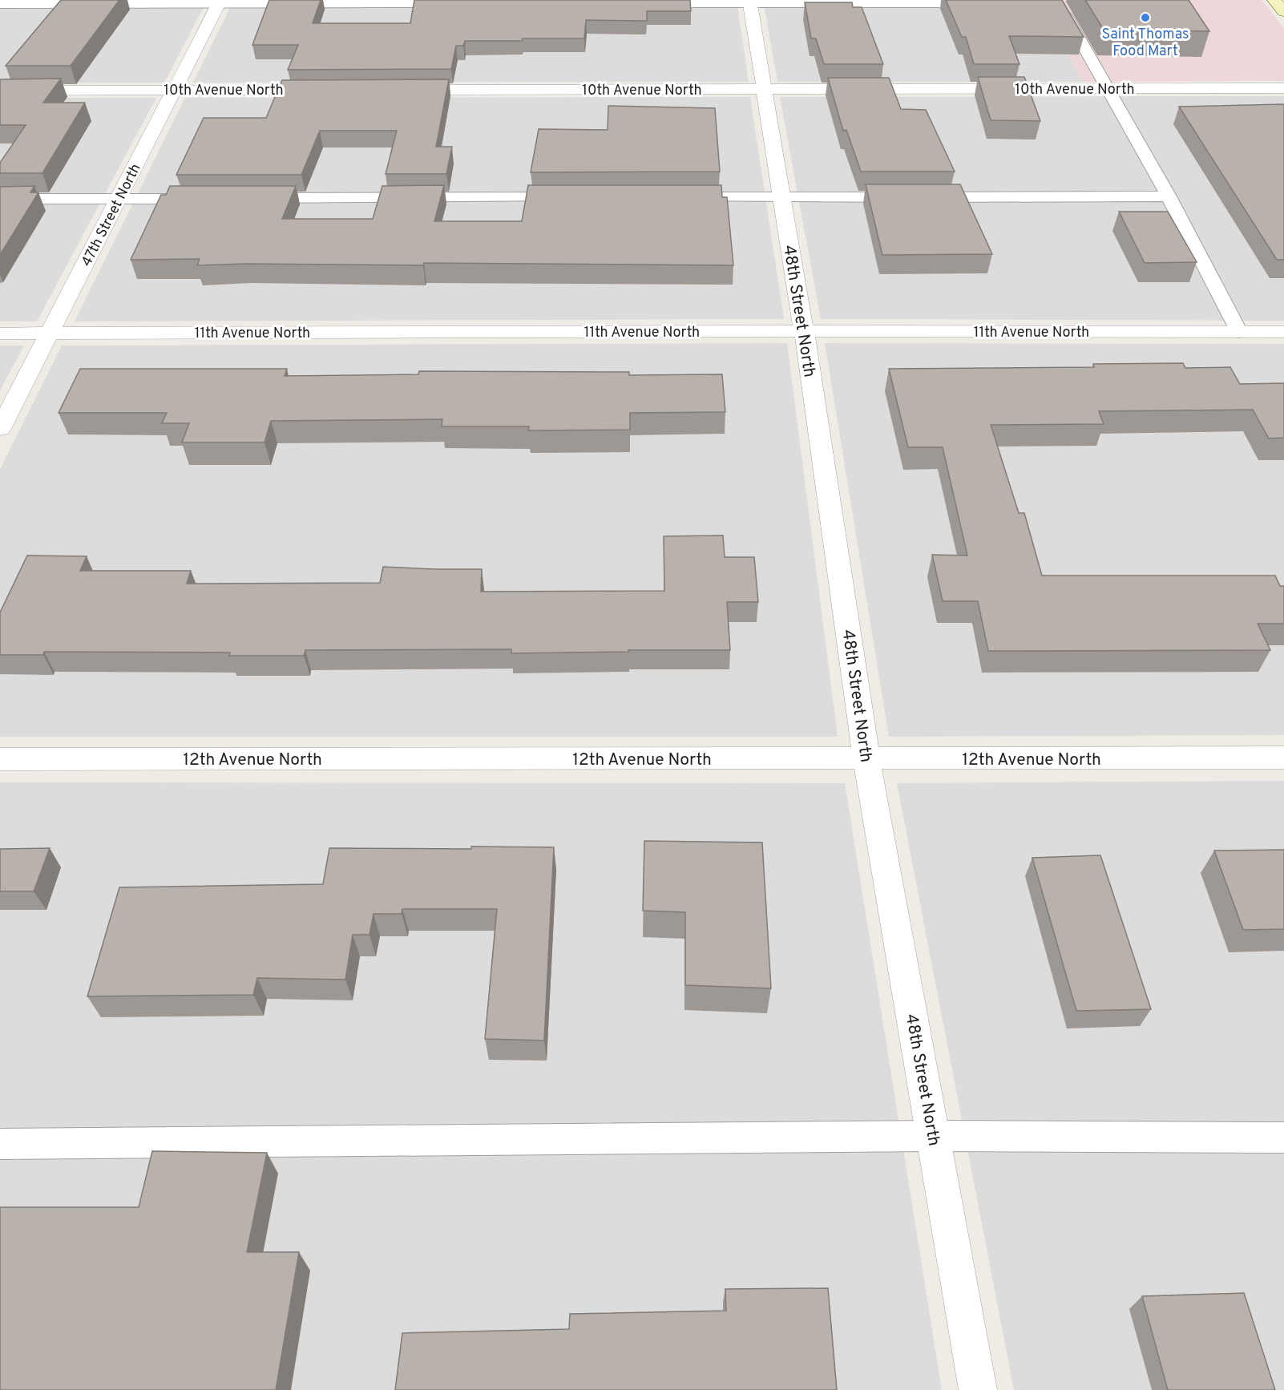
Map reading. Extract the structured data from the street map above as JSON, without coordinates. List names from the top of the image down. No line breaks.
{"streets":{"street":["10th Avenue North","47th Street North","48th Street North","11th Avenue North","12th Avenue North"]},"crossings":[["10th Avenue North","47th Street North"],["10th Avenue North","48th Street North"],["47th Street North","11th Avenue North"],["48th Street North","11th Avenue North"],["48th Street North","12th Avenue North"]],"places":["Saint Thomas Food Mart"]}
